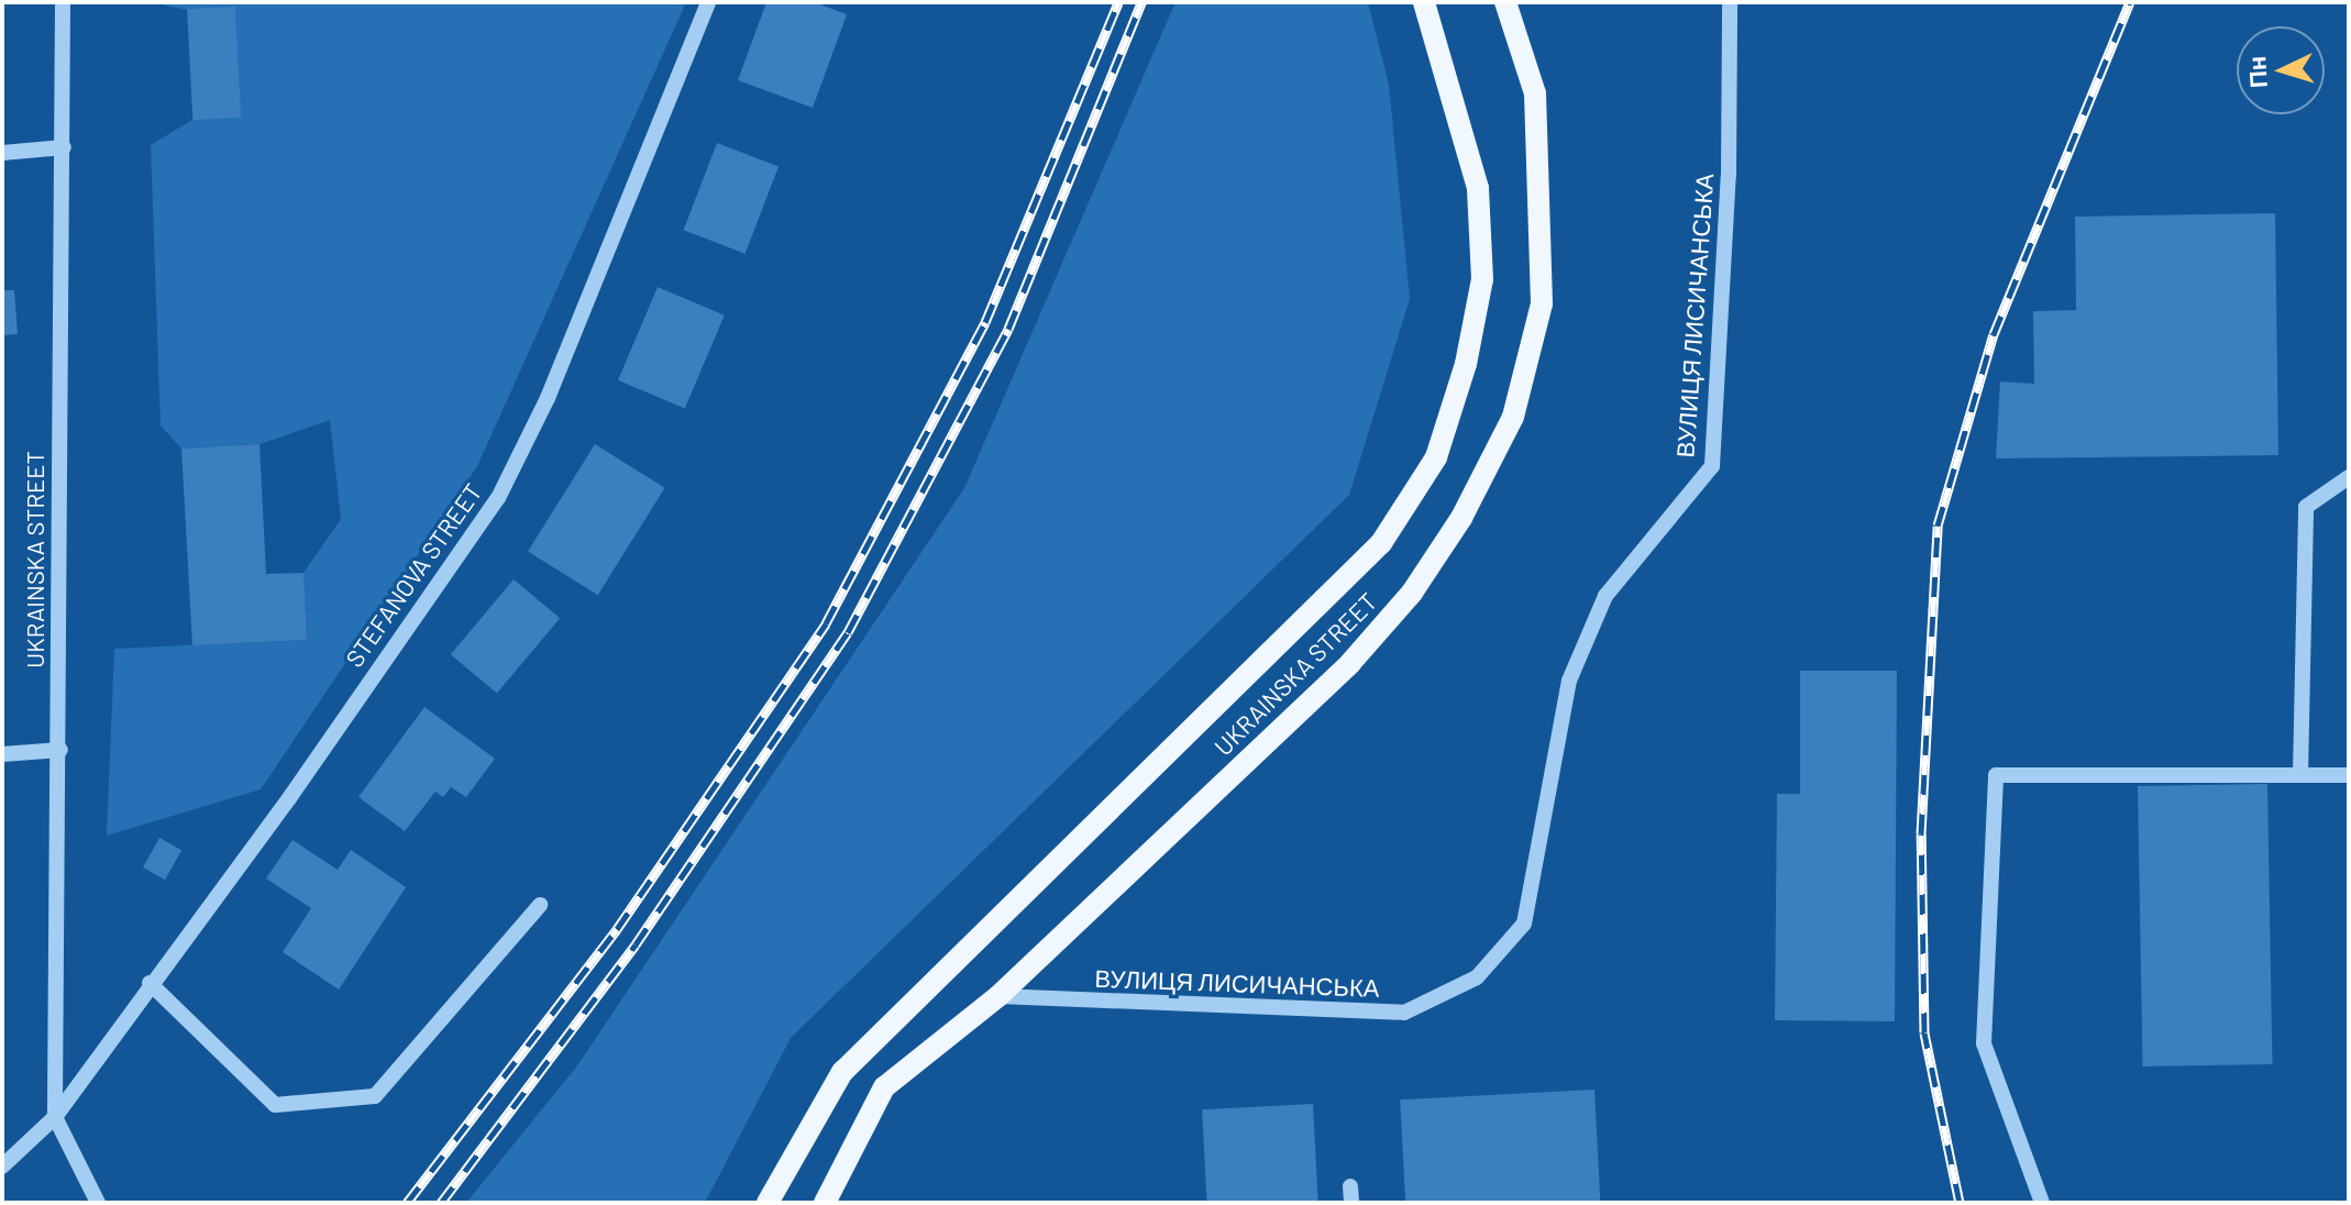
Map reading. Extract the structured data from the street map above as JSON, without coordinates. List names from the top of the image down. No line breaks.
{"streets":{"main road":["UKRAINSKA STREET"],"street":["ВУЛИЦЯ ЛИСИЧАНСЬКА","STEFANOVA STREET"]},"crossings":[["ВУЛИЦЯ ЛИСИЧАНСЬКА","UKRAINSKA STREET"],["UKRAINSKA STREET","STEFANOVA STREET"]],"north":"left"}
